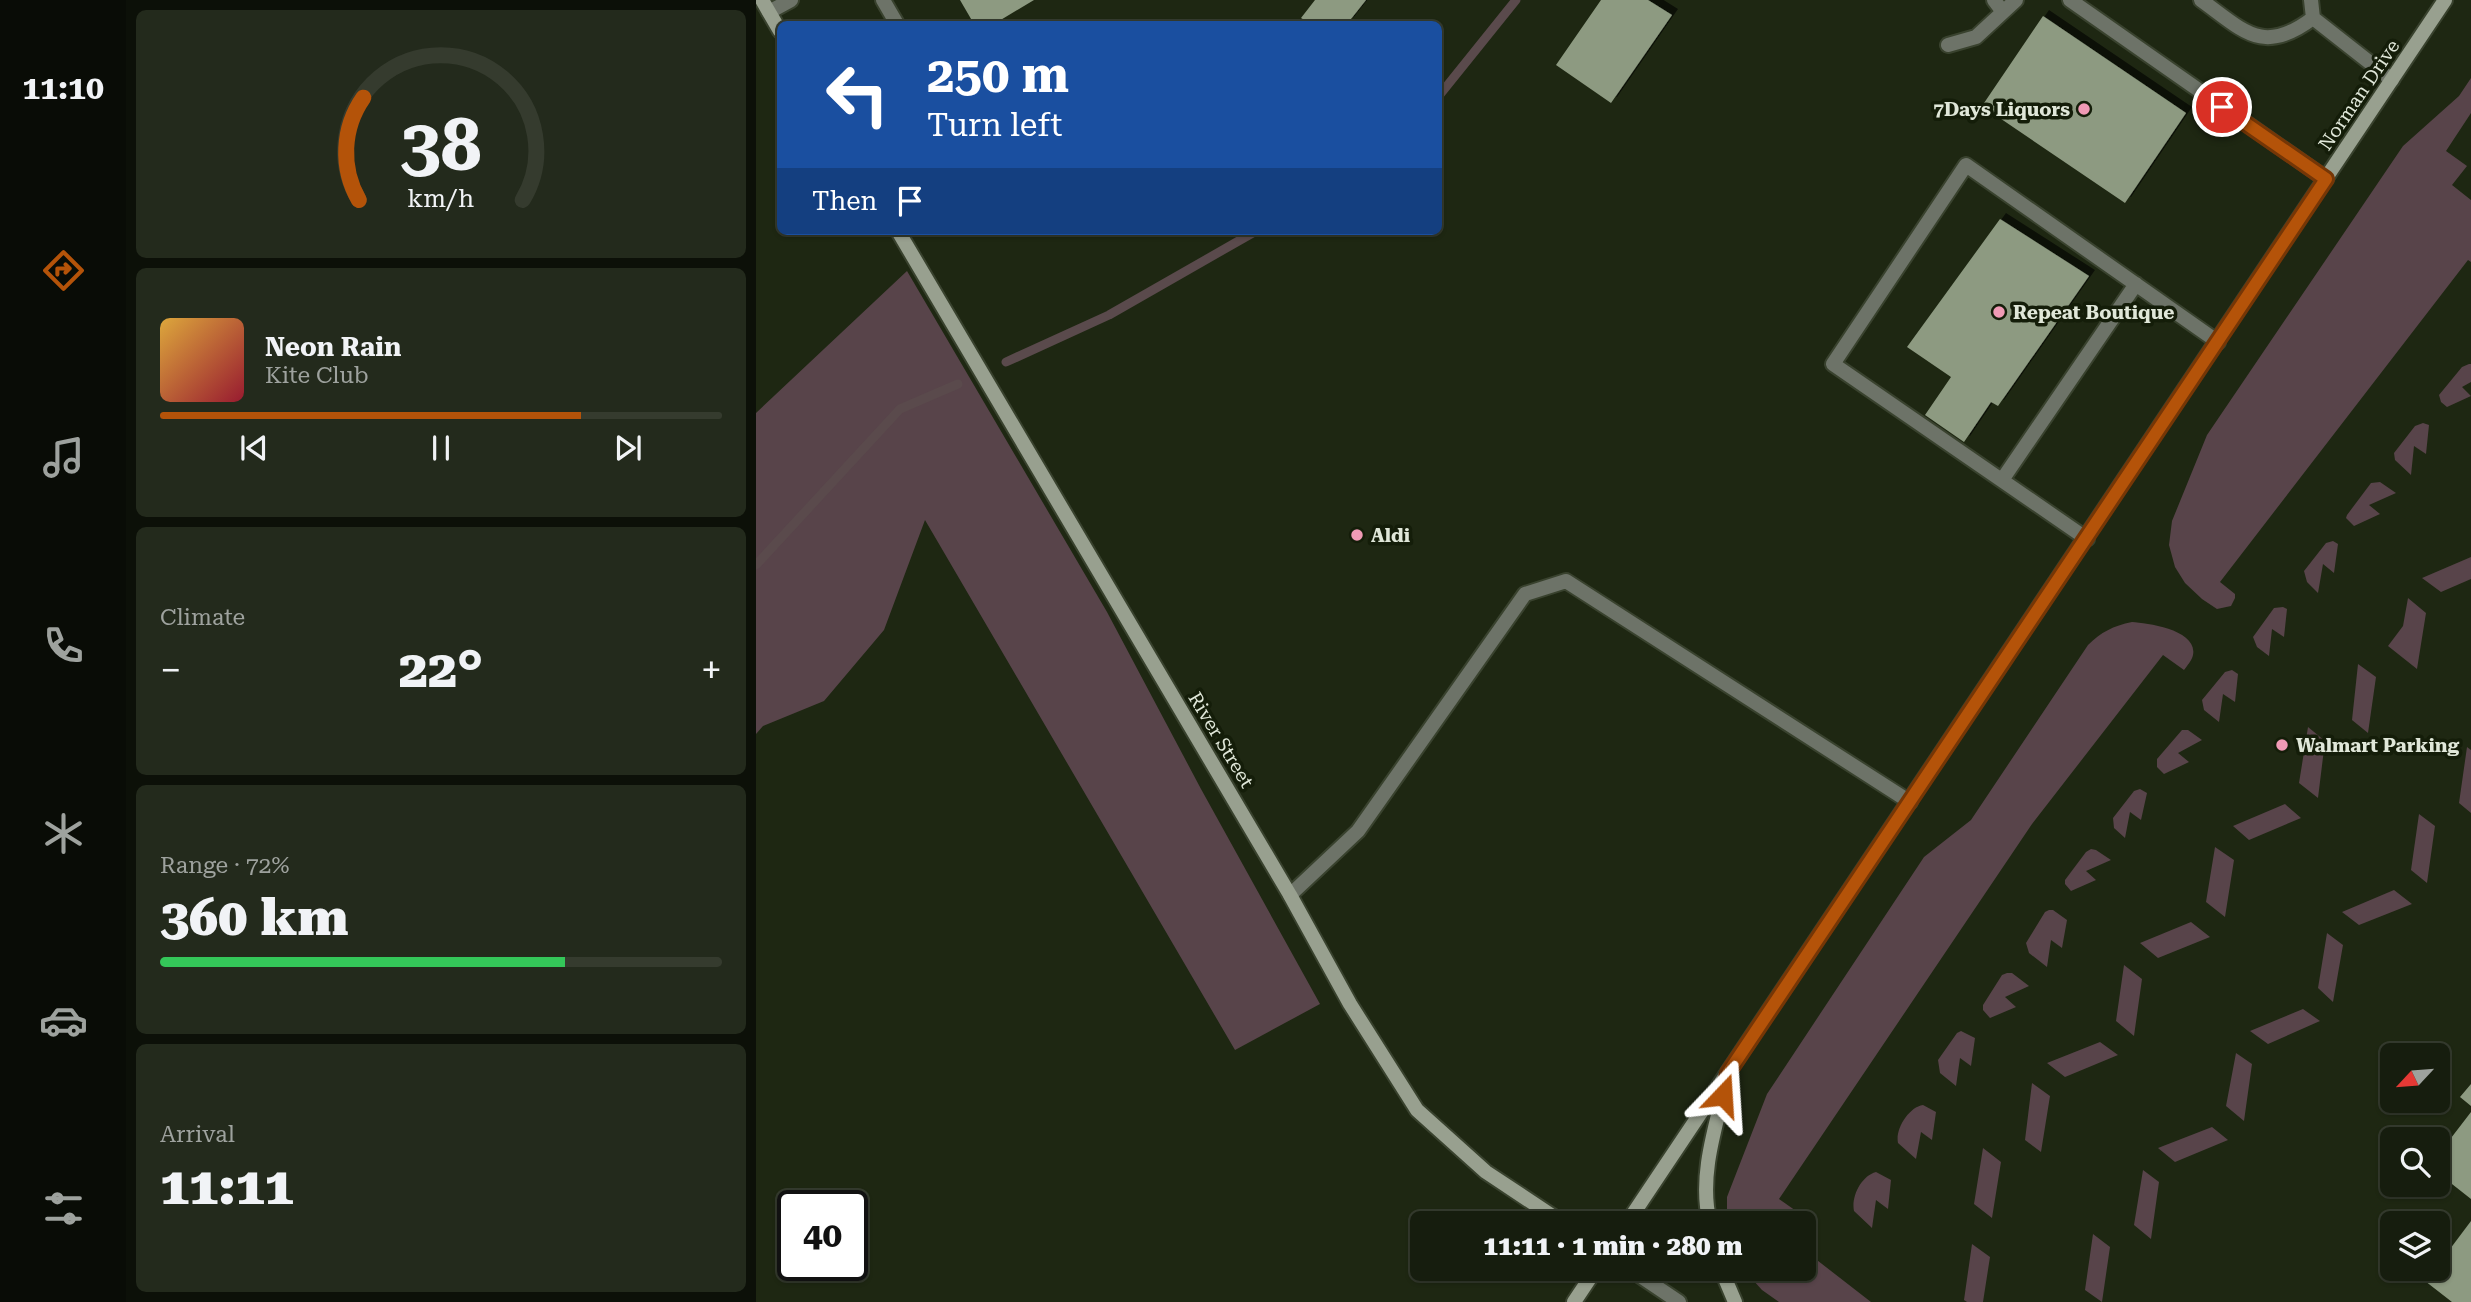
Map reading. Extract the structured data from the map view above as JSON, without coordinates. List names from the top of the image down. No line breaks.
{"streets":{"street":["Norman Drive","River Street"]},"places":["7Days Liquors","Repeat Boutique","Aldi","Walmart Parking"],"north":"bottom left","page":{"tabs":"11:10","turn":["250 m","Turn left"],"then":"Then","song":["Neon Rain","Kite Club"],"tile":["Climate",["Range · 72%","360 km"],["Arrival","11:11"]],"heat":["−","22°","+"],"limit":"40","trip":"11:11 · 1 min · 280 m","gauge":["38","km/h"]}}
